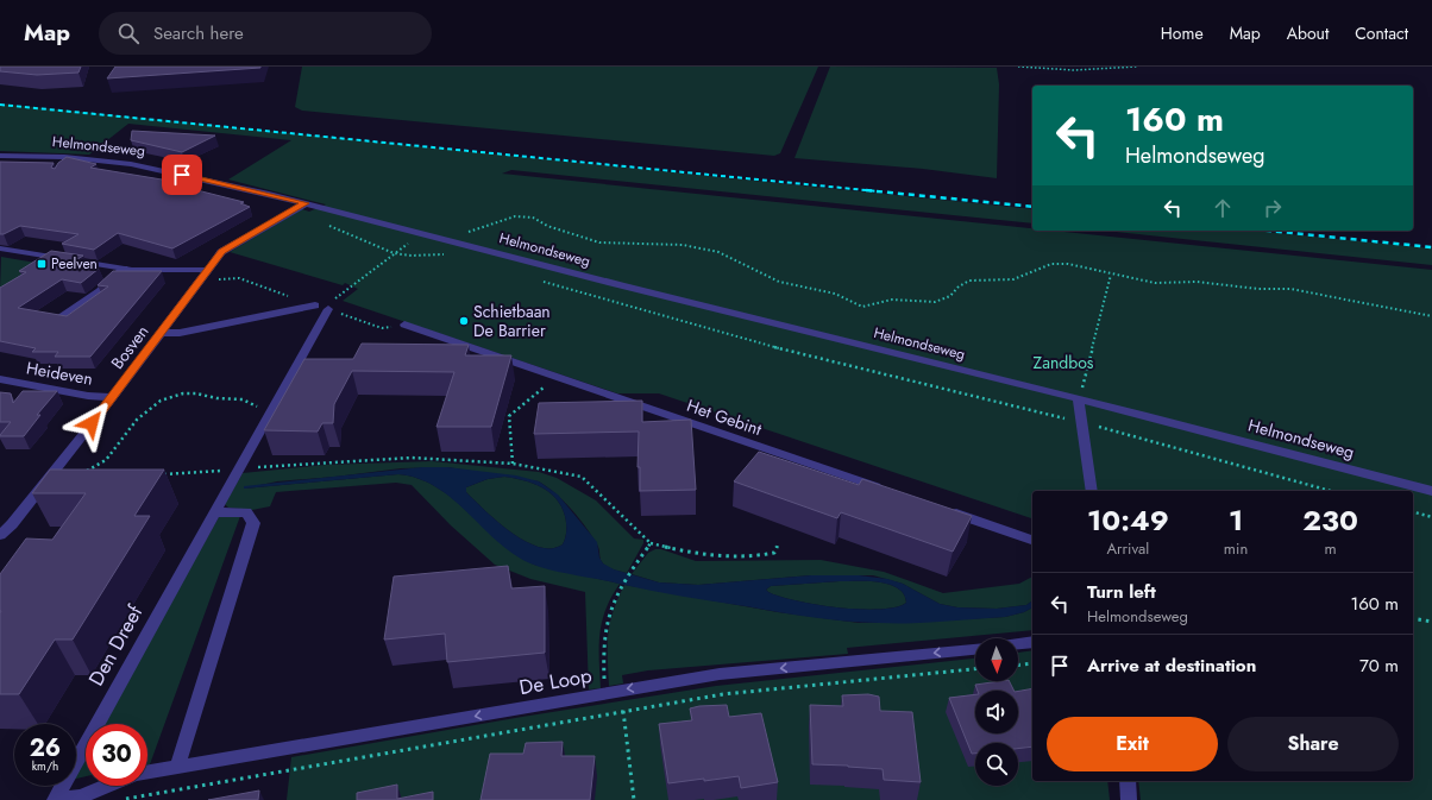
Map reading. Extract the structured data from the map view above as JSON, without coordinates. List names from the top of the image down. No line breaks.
{"streets":{"street":["Helmondseweg","Bosven","Heideven","Het Gebint","Den Dreef","De Loop"]},"crossings":[["Helmondseweg","Bosven"],["Bosven","Heideven"]],"one_way":["De Loop"],"parks":["Zandbos"],"places":{"transit":["Peelven"],"other":["Schietbaan De Barrier"]},"north":"bottom","page":{"header":"Map","search":"Search here","nav":["Home","Map","About","Contact"],"turn":["160 m","Helmondseweg"],"eta":["10:49","Arrival","1","min","230","m"],"list":[{"name":"Turn left","note":"Helmondseweg","value":"160 m"},{"name":"Arrive at destination","value":"70 m"}],"buttons":["Exit","Share"],"speed":"26 km/h","limit":"30"}}
